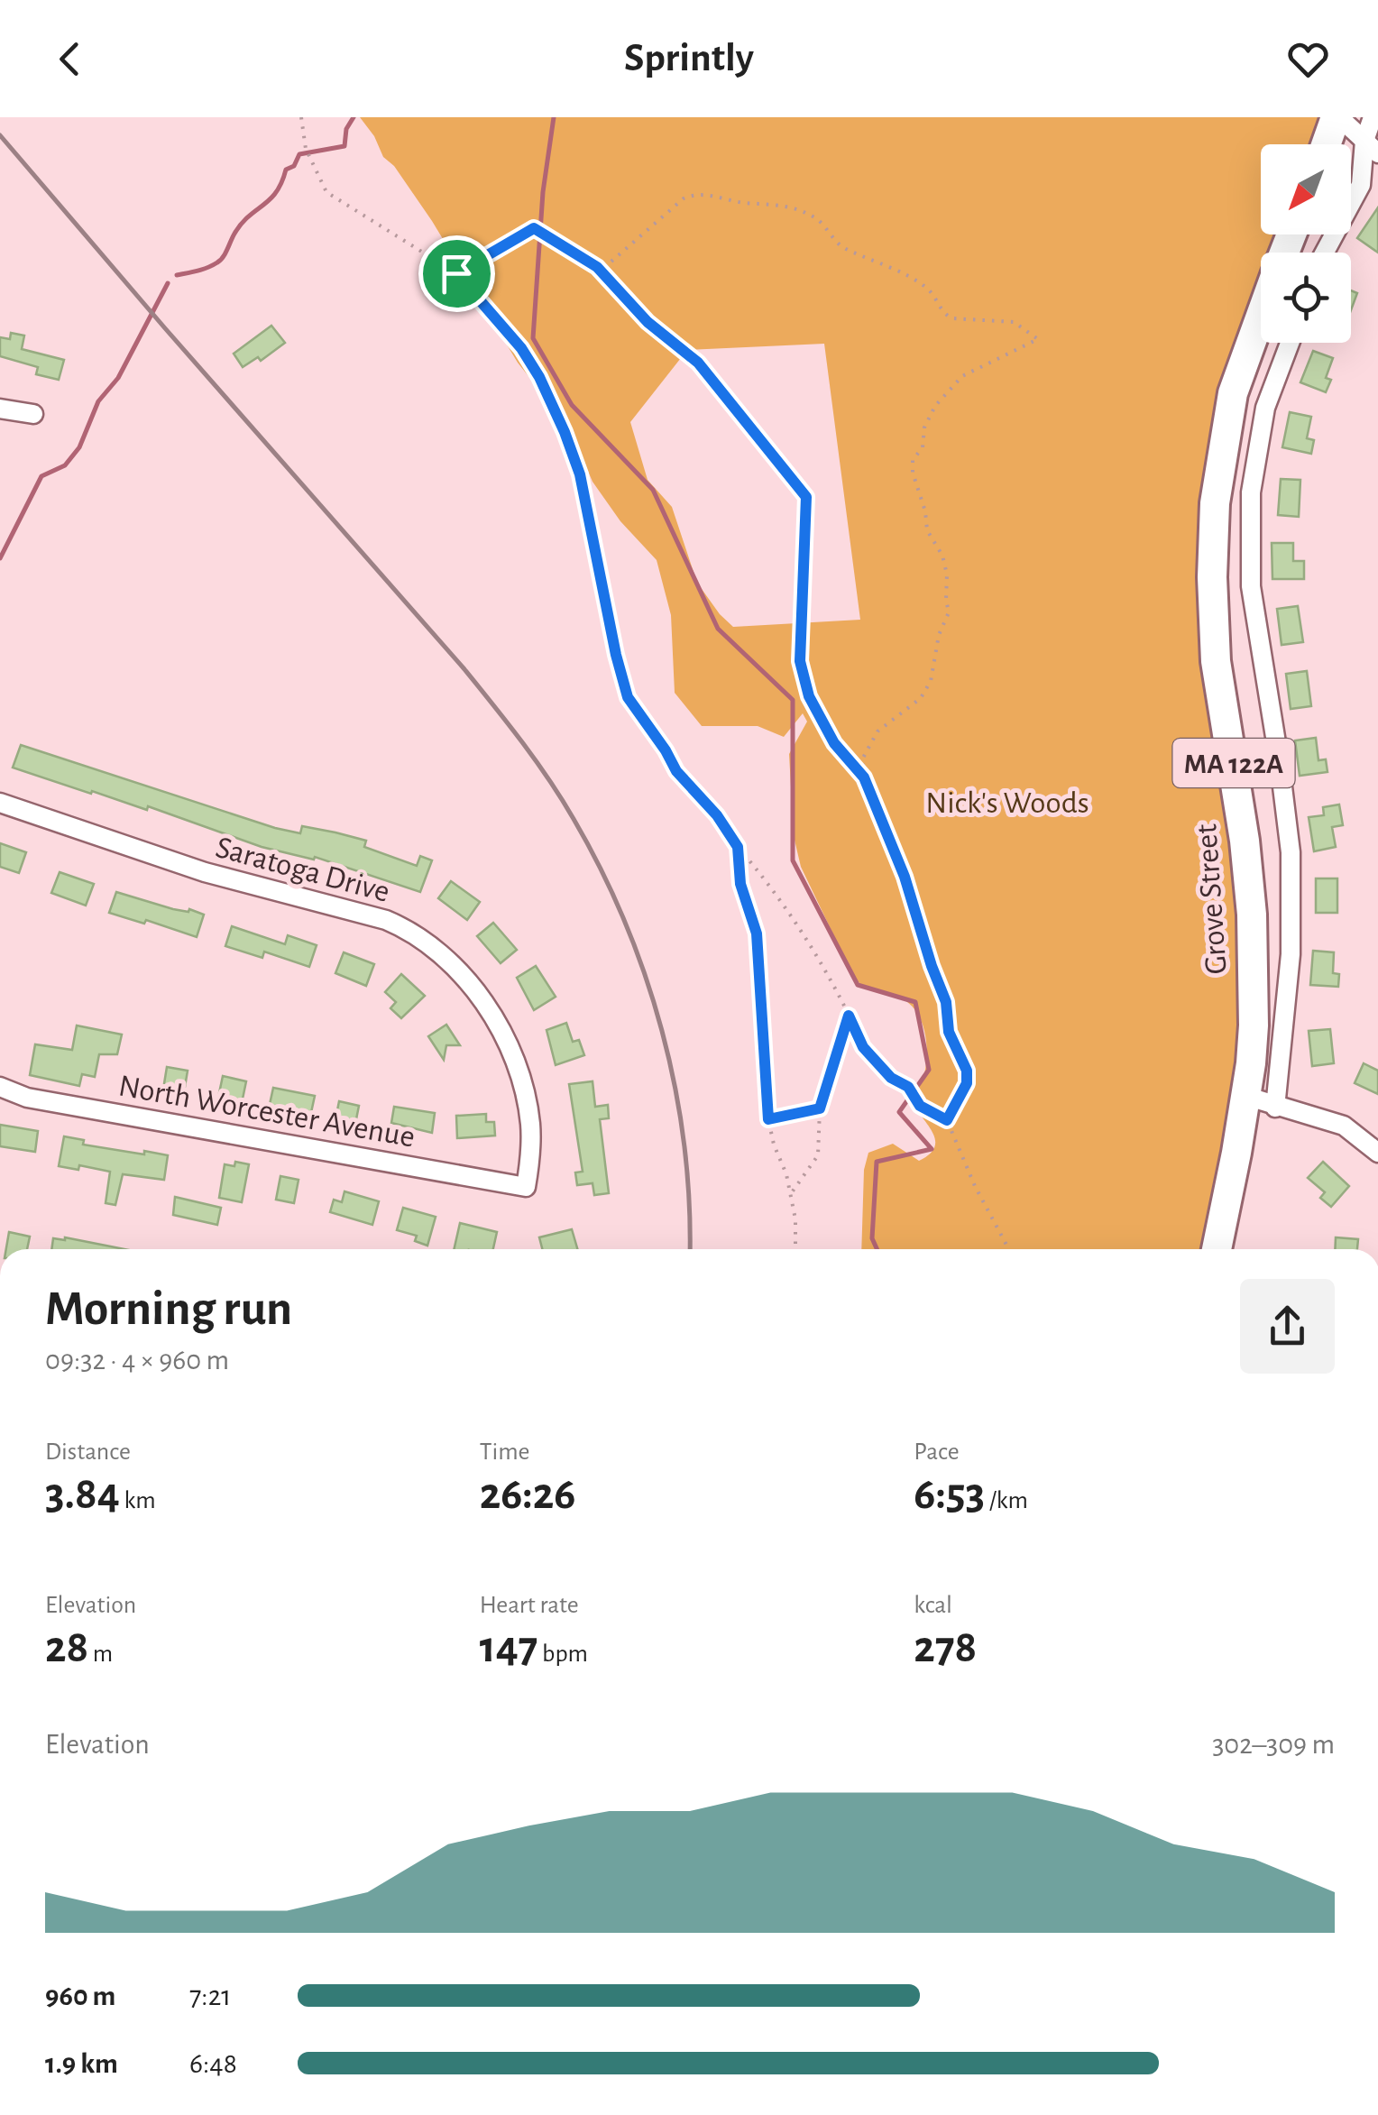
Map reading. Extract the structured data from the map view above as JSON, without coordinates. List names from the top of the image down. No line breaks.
{"streets":{"main road":["MA 122A","Grove Street"],"street":["Saratoga Drive","North Worcester Avenue"]},"crossings":[["Saratoga Drive","North Worcester Avenue"]],"parks":["Nick's Woods"],"north":"bottom left","page":{"header":"Sprintly","heading":["Morning run","09:32 · 4 × 960 m"],"stats":[["Distance","3.84 km"],["Time","26:26"],["Pace","6:53 /km"],["Elevation","28 m"],["Heart rate","147 bpm"],["kcal","278"]],"chart":["Elevation","302–309 m"],"list":[{"name":"960 m","note":"7:21"},{"name":"1.9 km","note":"6:48"}]}}
